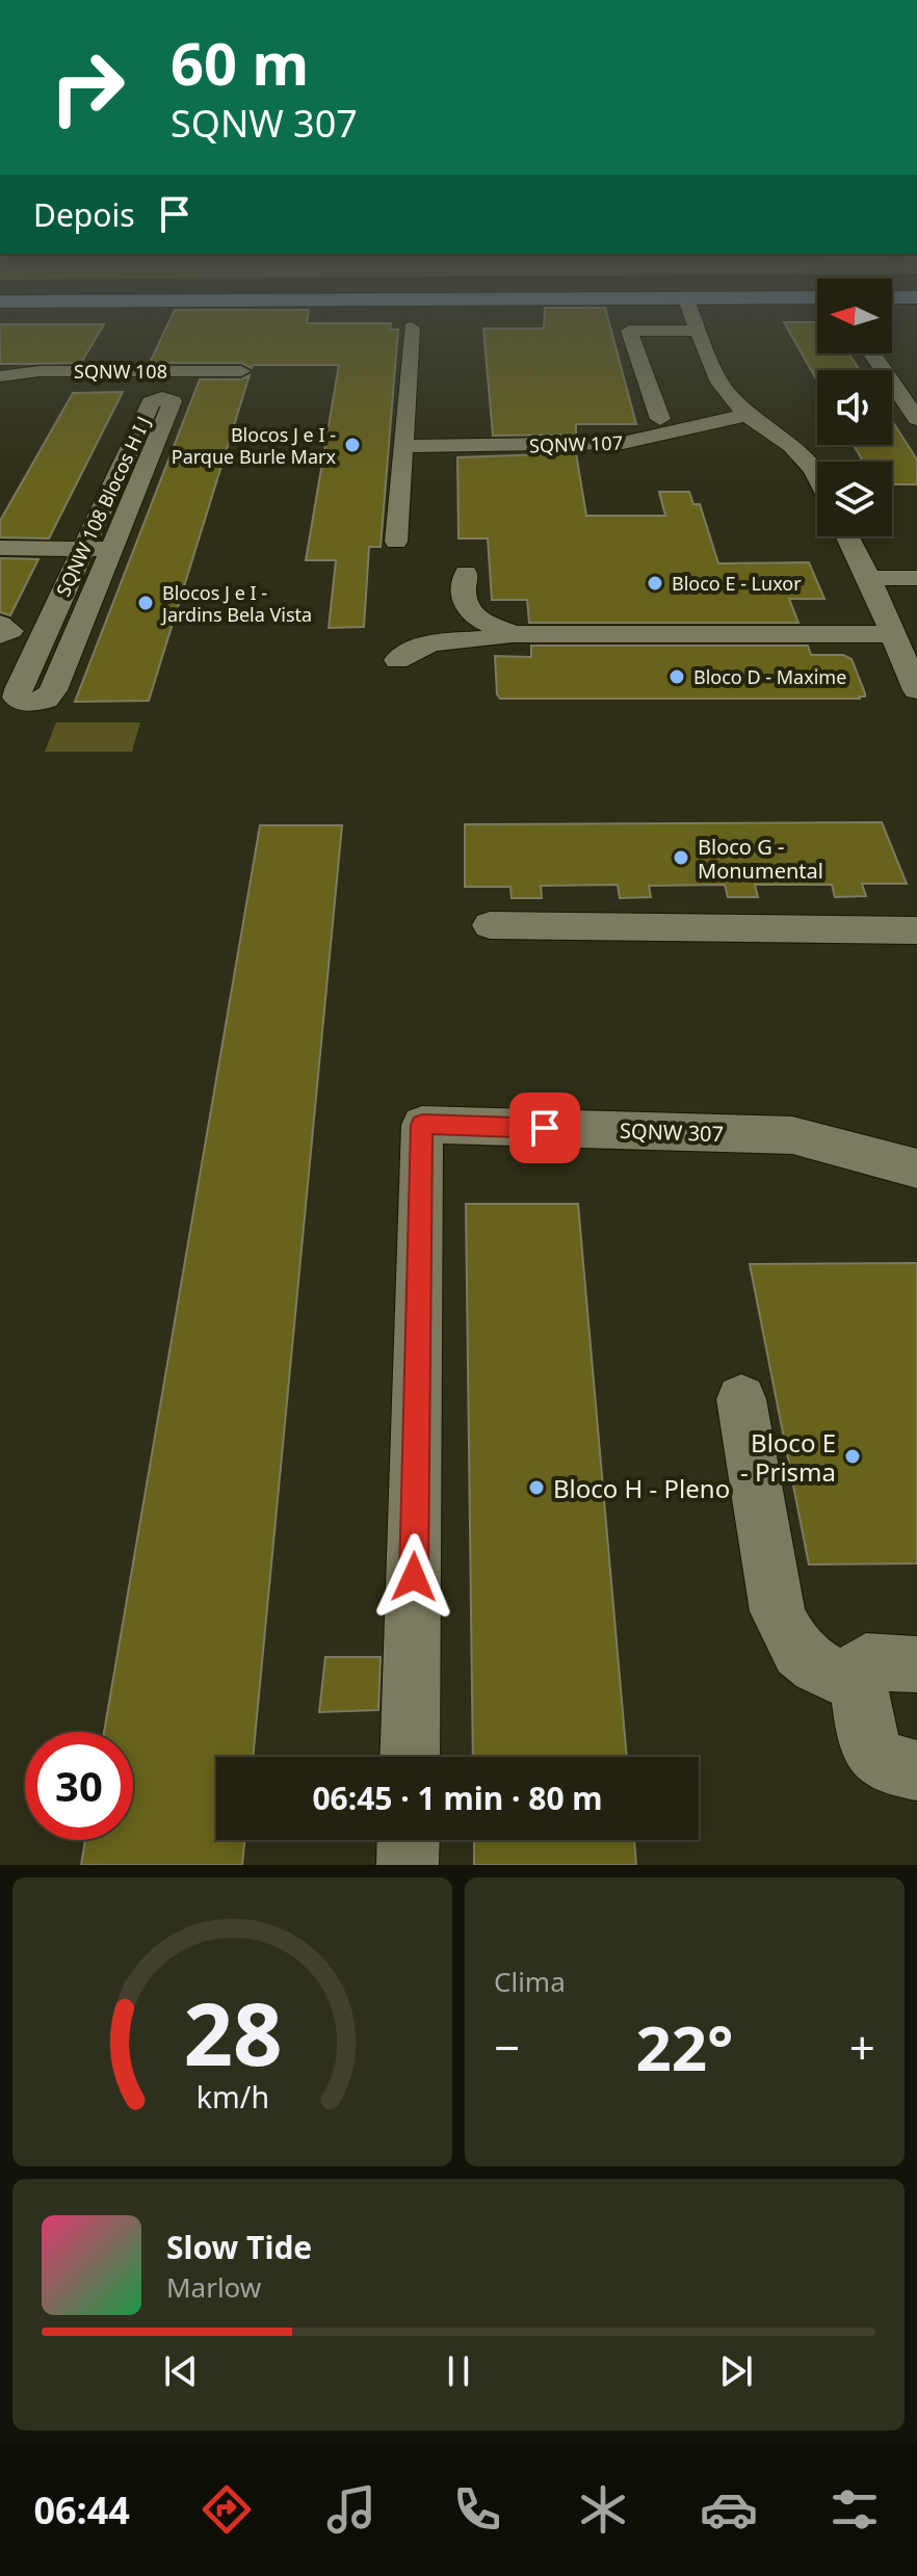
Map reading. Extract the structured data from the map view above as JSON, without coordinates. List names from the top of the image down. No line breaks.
{"streets":{"street":["SQNW 108","SQNW 107","SQNW 108 Blocos H I J","SQNW 307"]},"places":["Blocos J e I - Parque Burle Marx","Bloco E - Luxor","Blocos J e I - Jardins Bela Vista","Bloco D - Maxime","Bloco G - Monumental","Bloco E - Prisma","Bloco H - Pleno"],"north":"left","page":{"turn":["60 m","SQNW 307"],"then":"Depois","limit":"30","trip":"06:45 · 1 min · 80 m","tile":"Clima","heat":["−","22°","+"],"song":["Slow Tide","Marlow"],"tabs":"06:44","gauge":["28","km/h"]}}
